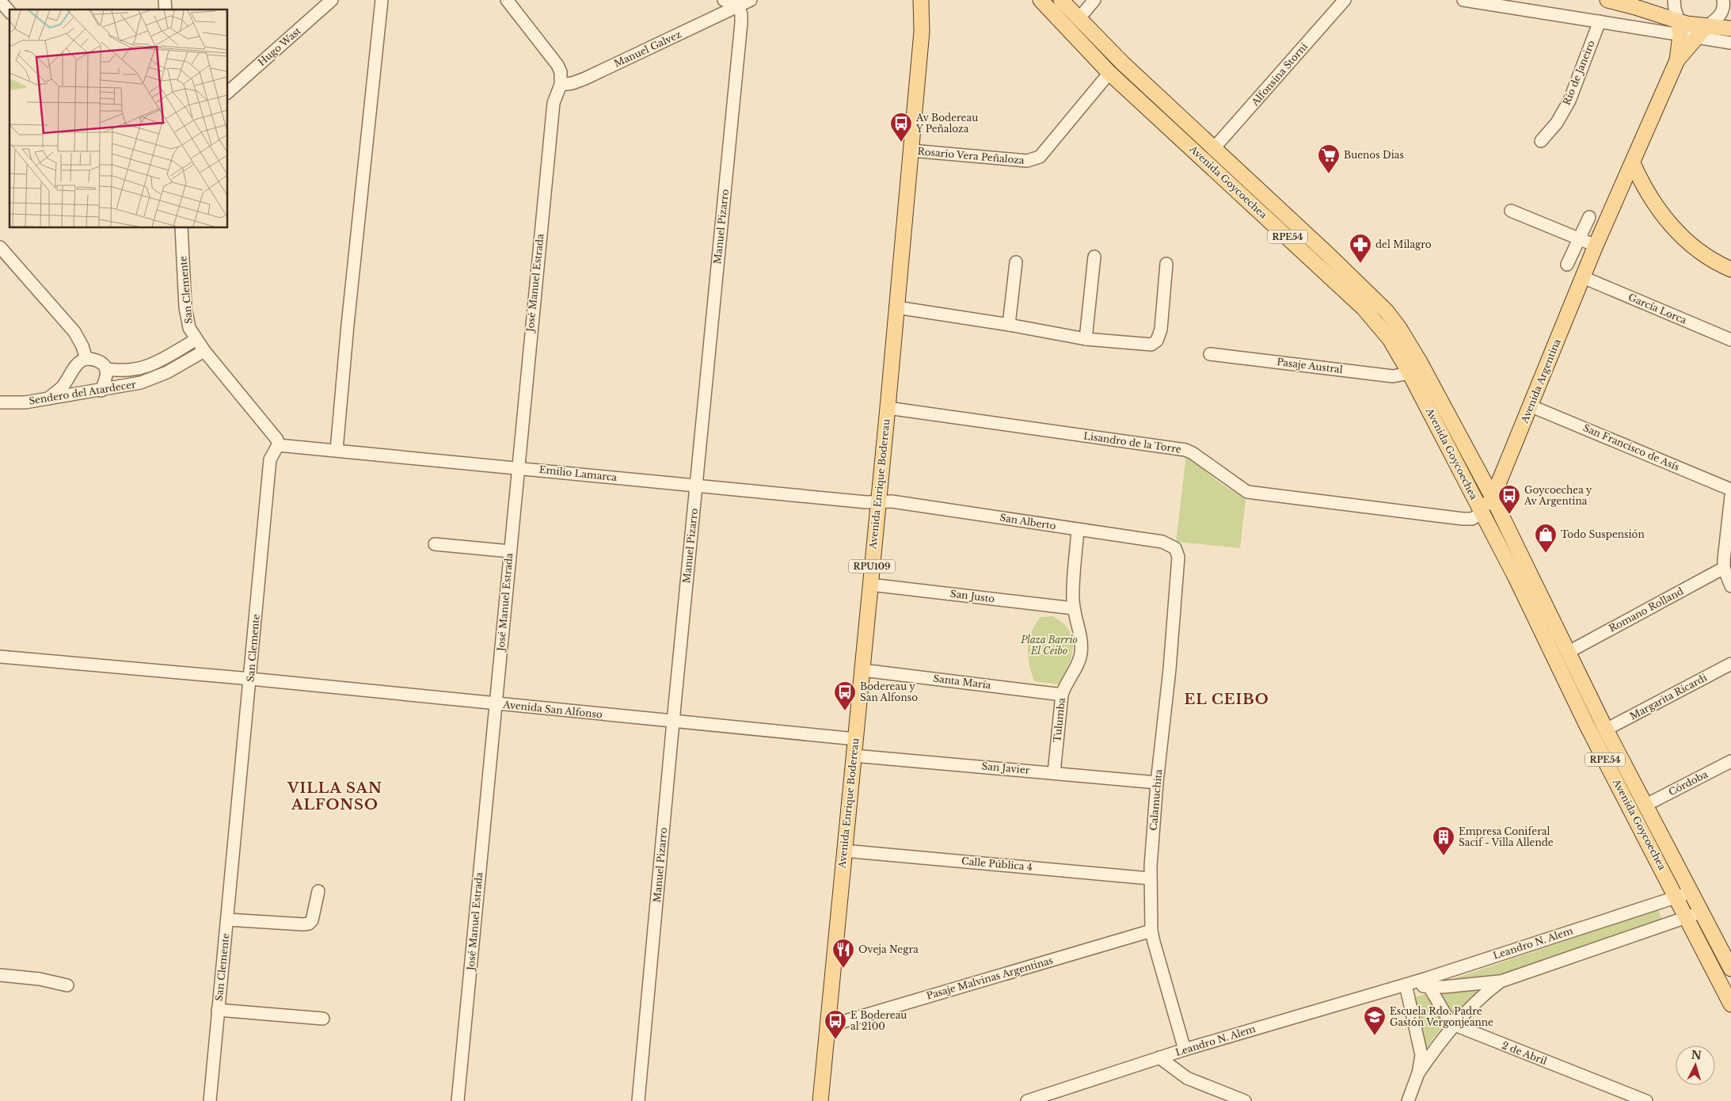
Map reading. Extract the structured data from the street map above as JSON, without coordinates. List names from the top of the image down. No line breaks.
{"streets":{"main road":["Avenida Goycoechea","RPE54","Avenida Argentina","Avenida Enrique Bodereau","RPU109"],"street":["Hugo Wast","Manuel Galvez","Río de Janeiro","Alfonsina Storni","Rosario Vera Peñaloza","Manuel Pizarro","José Manuel Estrada","San Clemente","García Lorca","Pasaje Austral","Sendero del Atardecer","Lisandro de la Torre","San Francisco de Asís","Emilio Lamarca","San Alberto","San Justo","Romano Rolland","Santa María","Margarita Ricardi","Avenida San Alfonso","Tulumba","San Javier","Córdoba","Calamuchita","Calle Pública 4","Leandro N. Alem","Pasaje Malvinas Argentinas","2 de Abril"]},"crossings":[["Manuel Galvez","Manuel Pizarro"],["Manuel Galvez","José Manuel Estrada"],["Alfonsina Storni","Avenida Goycoechea"],["Rosario Vera Peñaloza","Avenida Goycoechea"],["Rosario Vera Peñaloza","Avenida Enrique Bodereau"],["Avenida Goycoechea","Pasaje Austral"],["Avenida Goycoechea","Avenida Argentina"],["Avenida Goycoechea","Lisandro de la Torre"],["Avenida Goycoechea","Romano Rolland"],["Avenida Goycoechea","Margarita Ricardi"],["Avenida Goycoechea","Córdoba"],["Avenida Goycoechea","Leandro N. Alem"],["Manuel Pizarro","Emilio Lamarca"],["Manuel Pizarro","Avenida San Alfonso"],["José Manuel Estrada","Emilio Lamarca"],["José Manuel Estrada","Avenida San Alfonso"],["San Clemente","Sendero del Atardecer"],["San Clemente","Emilio Lamarca"],["San Clemente","Avenida San Alfonso"],["García Lorca","Avenida Argentina"],["Avenida Argentina","Lisandro de la Torre"],["Avenida Argentina","San Francisco de Asís"],["Lisandro de la Torre","Avenida Enrique Bodereau"],["Emilio Lamarca","Avenida Enrique Bodereau"],["Emilio Lamarca","San Alberto"],["Avenida Enrique Bodereau","San Alberto"],["Avenida Enrique Bodereau","San Justo"],["Avenida Enrique Bodereau","Santa María"],["Avenida Enrique Bodereau","Avenida San Alfonso"],["Avenida Enrique Bodereau","San Javier"],["Avenida Enrique Bodereau","Calle Pública 4"],["Avenida Enrique Bodereau","Pasaje Malvinas Argentinas"],["San Alberto","Tulumba"],["San Alberto","Calamuchita"],["San Justo","Tulumba"],["Santa María","Tulumba"],["Tulumba","San Javier"],["San Javier","Calamuchita"],["Calamuchita","Calle Pública 4"],["Calamuchita","Leandro N. Alem"],["Calamuchita","Pasaje Malvinas Argentinas"],["Leandro N. Alem","2 de Abril"]],"districts":["EL CEIBO","VILLA SAN ALFONSO"],"parks":["Plaza Barrio El Ceibo"],"places":{"bus stop":["Av Bodereau Y Peñaloza","Goycoechea y Av Argentina","Bodereau y San Alfonso","E Bodereau al 2100"],"supermarket":["Buenos Dias"],"pharmacy":["del Milagro"],"shop":["Todo Suspensión"],"building":["Empresa Coniferal Sacif - Villa Allende"],"restaurant":["Oveja Negra"],"school or university":["Escuela Rdo. Padre Gastón Vergonjeanne"]},"north":"top"}
